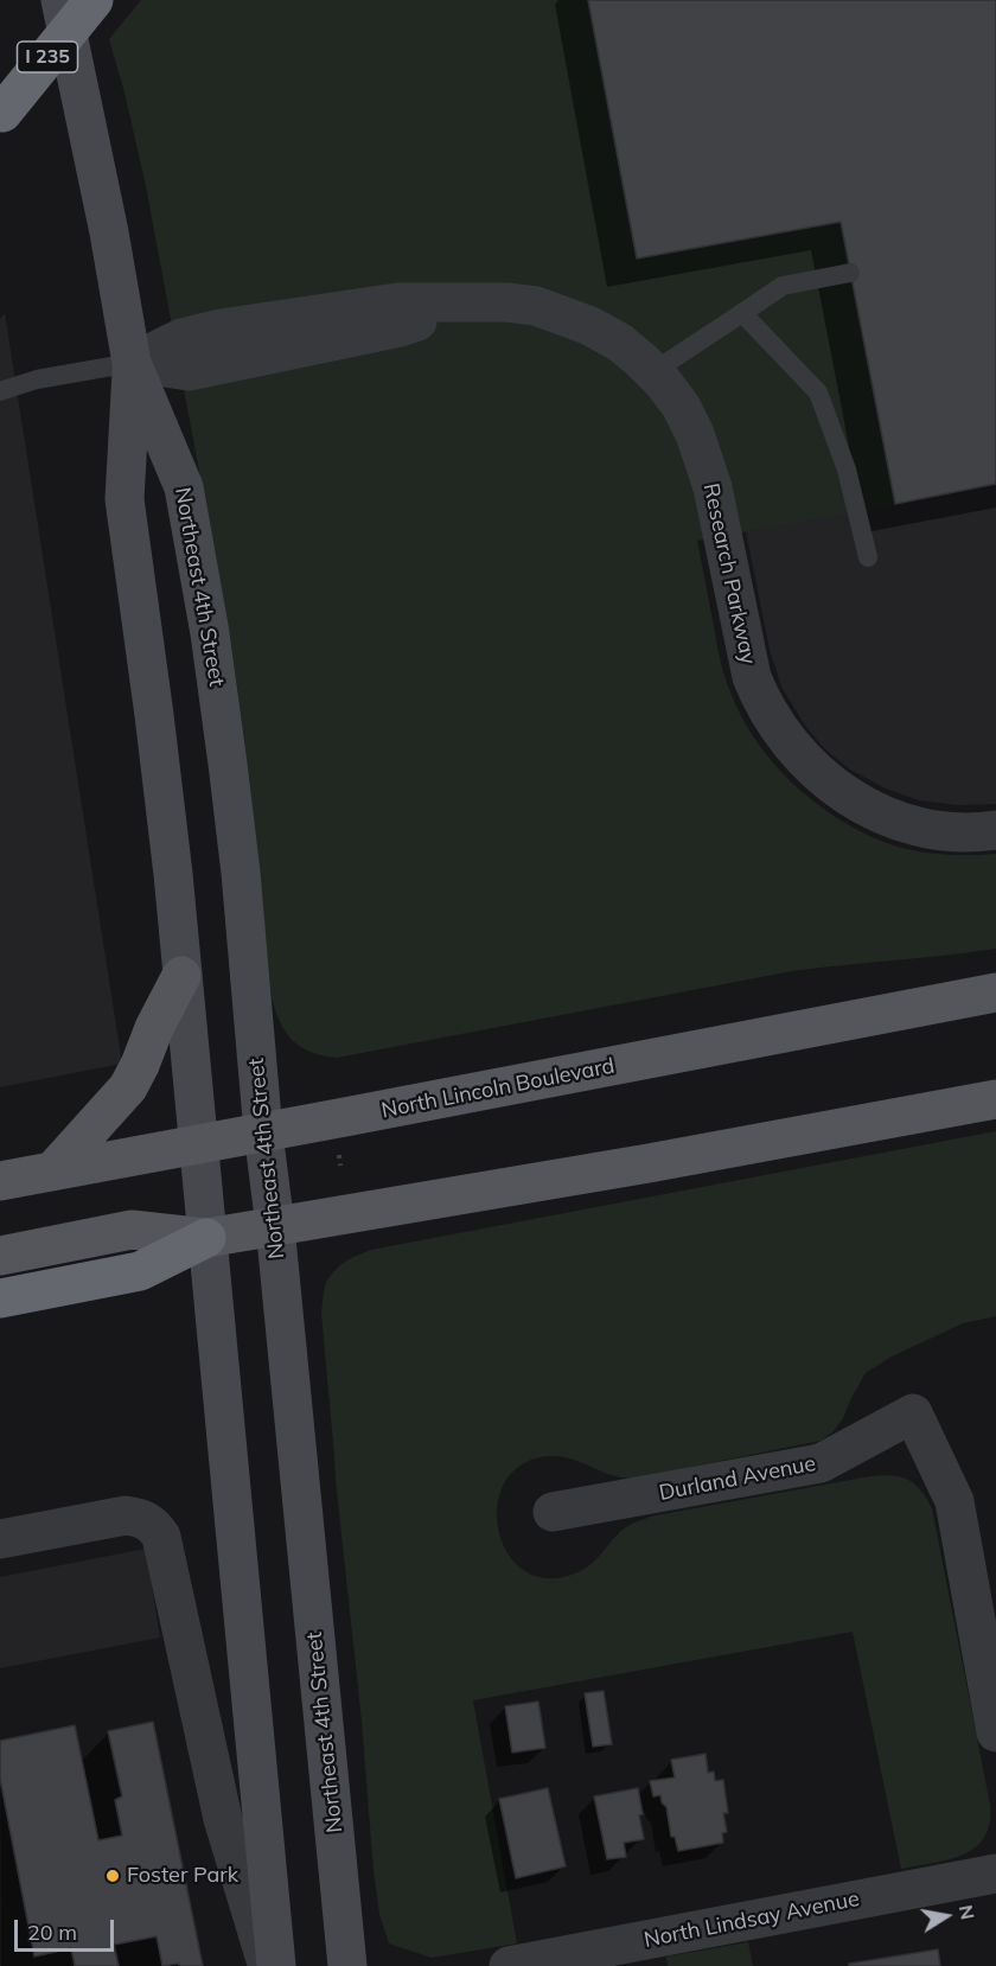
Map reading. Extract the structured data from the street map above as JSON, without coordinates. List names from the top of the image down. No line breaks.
{"streets":{"highway":["I 235"],"main road":["Northeast 4th Street","North Lincoln Boulevard"],"street":["Research Parkway","Durland Avenue","North Lindsay Avenue"]},"crossings":[["Research Parkway","Northeast 4th Street"],["Northeast 4th Street","North Lincoln Boulevard"]],"places":["Foster Park"],"scale_bar":"20 m","north":"right"}
